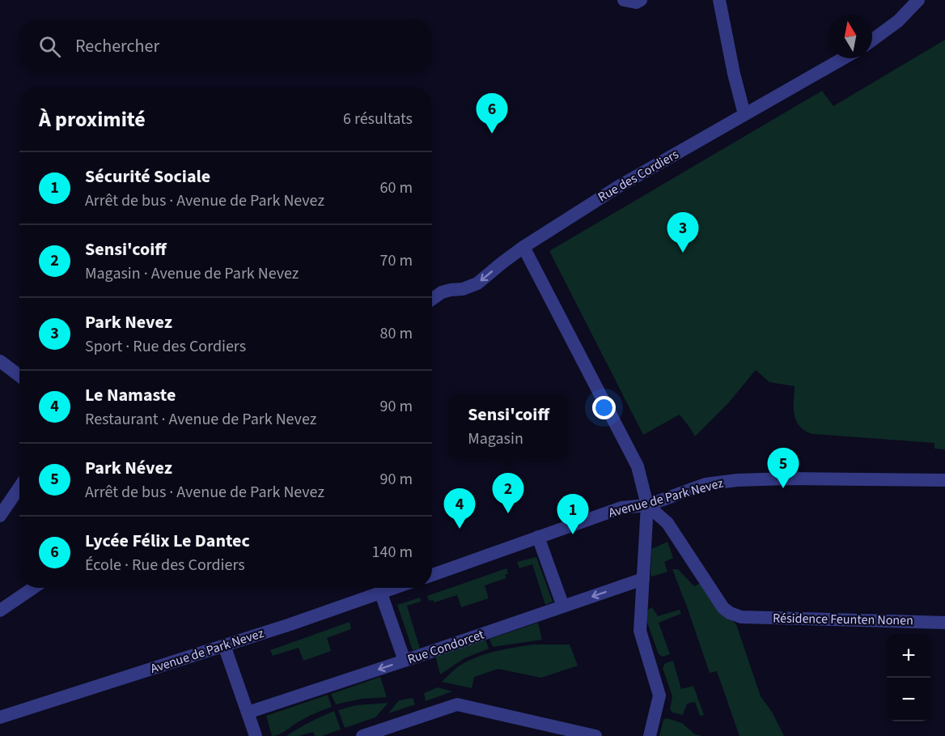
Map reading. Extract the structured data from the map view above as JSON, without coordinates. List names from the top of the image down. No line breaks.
{"streets":{"street":["Rue des Cordiers","Avenue de Park Nevez","Résidence Feunten Nonen","Rue Condorcet"]},"crossings":[["Avenue de Park Nevez","Résidence Feunten Nonen"]],"one_way":["Rue Condorcet"],"north":"top","page":{"search":"Rechercher","heading":["À proximité","6 résultats"],"pins":["6","3","5","2","4","1"],"list":[{"mark":"1","name":"Sécurité Sociale","note":"Arrêt de bus · Avenue de Park Nevez","value":"60 m"},{"mark":"2","name":"Sensi'coiff","note":"Magasin · Avenue de Park Nevez","value":"70 m"},{"mark":"3","name":"Park Nevez","note":"Sport · Rue des Cordiers","value":"80 m"},{"mark":"4","name":"Le Namaste","note":"Restaurant · Avenue de Park Nevez","value":"90 m"},{"mark":"5","name":"Park Névez","note":"Arrêt de bus · Avenue de Park Nevez","value":"90 m"},{"mark":"6","name":"Lycée Félix Le Dantec","note":"École · Rue des Cordiers","value":"140 m"}],"popup":["Sensi'coiff","Magasin"],"map_buttons":["+","−"]}}
